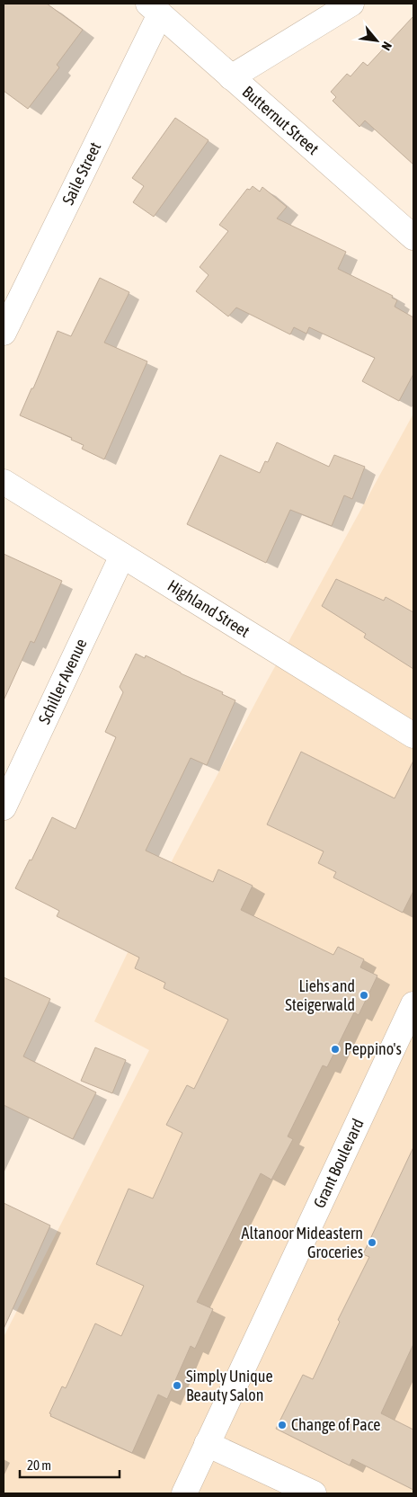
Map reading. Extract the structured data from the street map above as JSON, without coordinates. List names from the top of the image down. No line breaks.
{"streets":{"street":["Butternut Street","Saile Street","Highland Street","Schiller Avenue","Grant Boulevard"]},"crossings":[["Butternut Street","Saile Street"],["Highland Street","Schiller Avenue"]],"places":["Liehs and Steigerwald","Peppino's","Altanoor Mideastern Groceries","Simply Unique Beauty Salon","Change of Pace"],"scale_bar":"20 m","north":"bottom right"}
